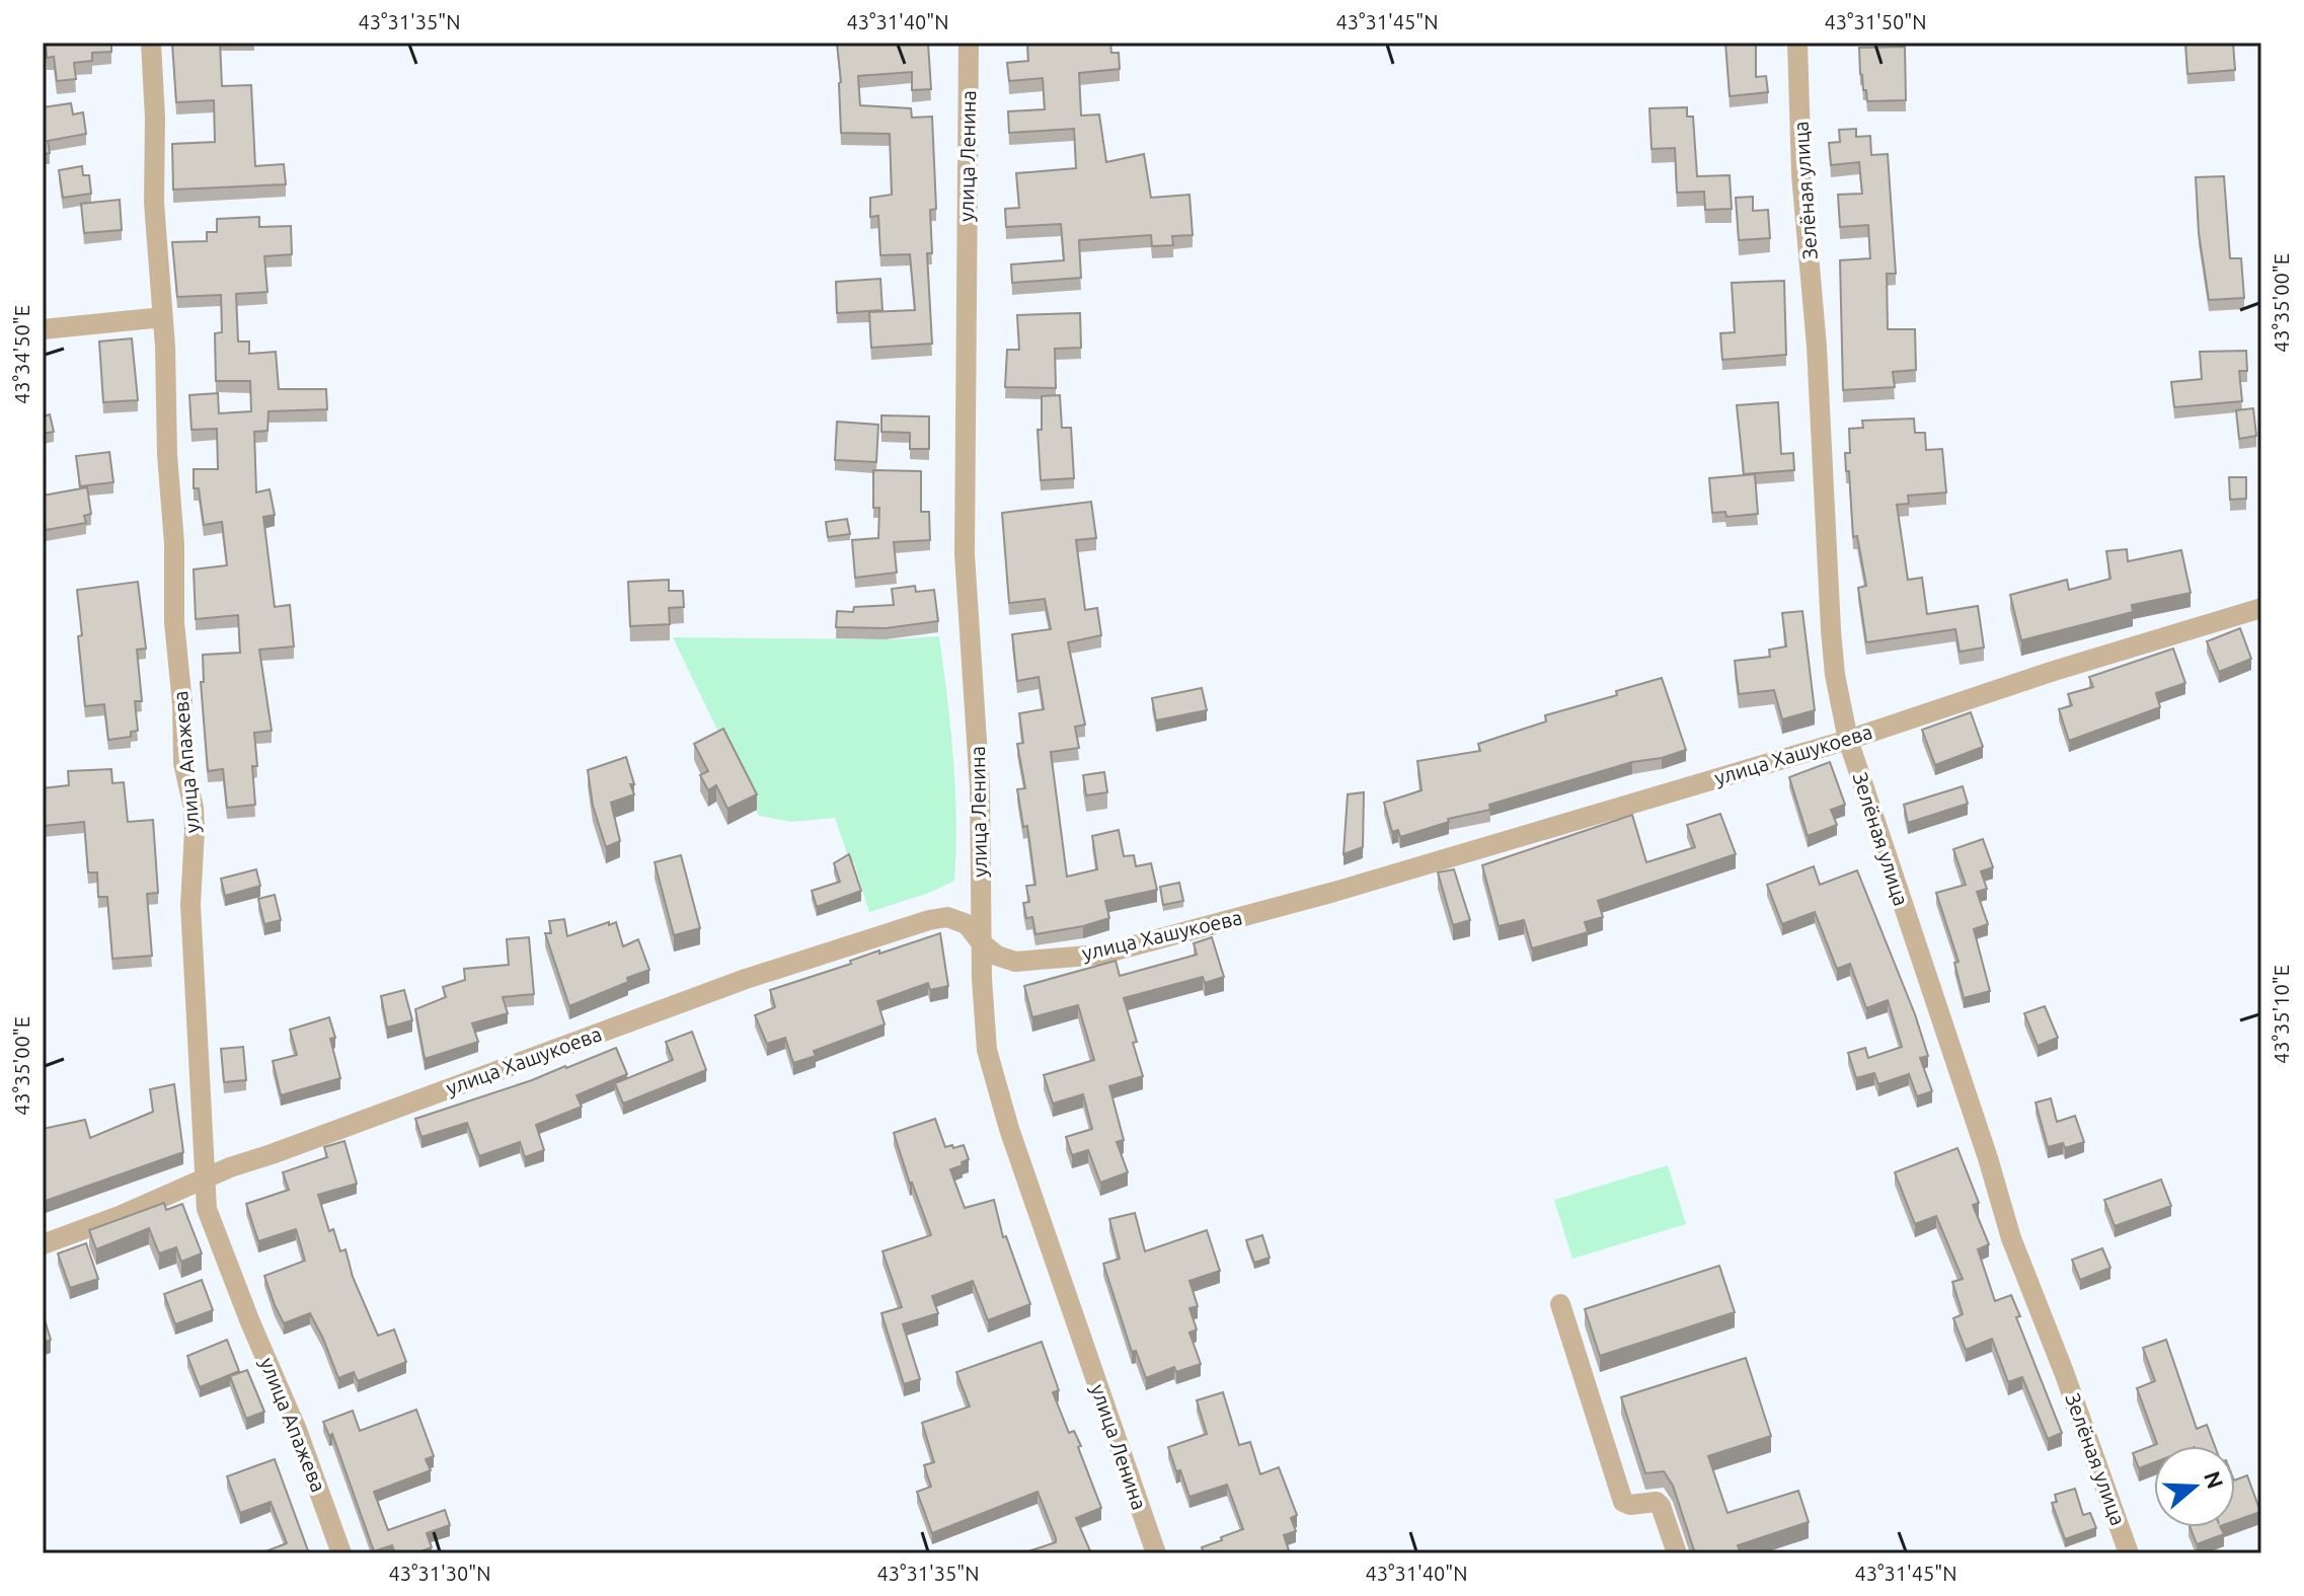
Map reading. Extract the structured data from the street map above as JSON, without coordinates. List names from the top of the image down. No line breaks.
{"streets":{"street":["улица Ленина","Зелёная улица","улица Хашукоева","улица Апажева"]},"crossings":[["улица Ленина","улица Хашукоева"],["Зелёная улица","улица Хашукоева"],["улица Хашукоева","улица Апажева"]],"north":"right","coordinates":["43°31'35\"N","43°31'40\"N","43°31'45\"N","43°31'50\"N","43°35'00\"E","43°34'50\"E","43°35'10\"E","43°31'30\"N"]}
